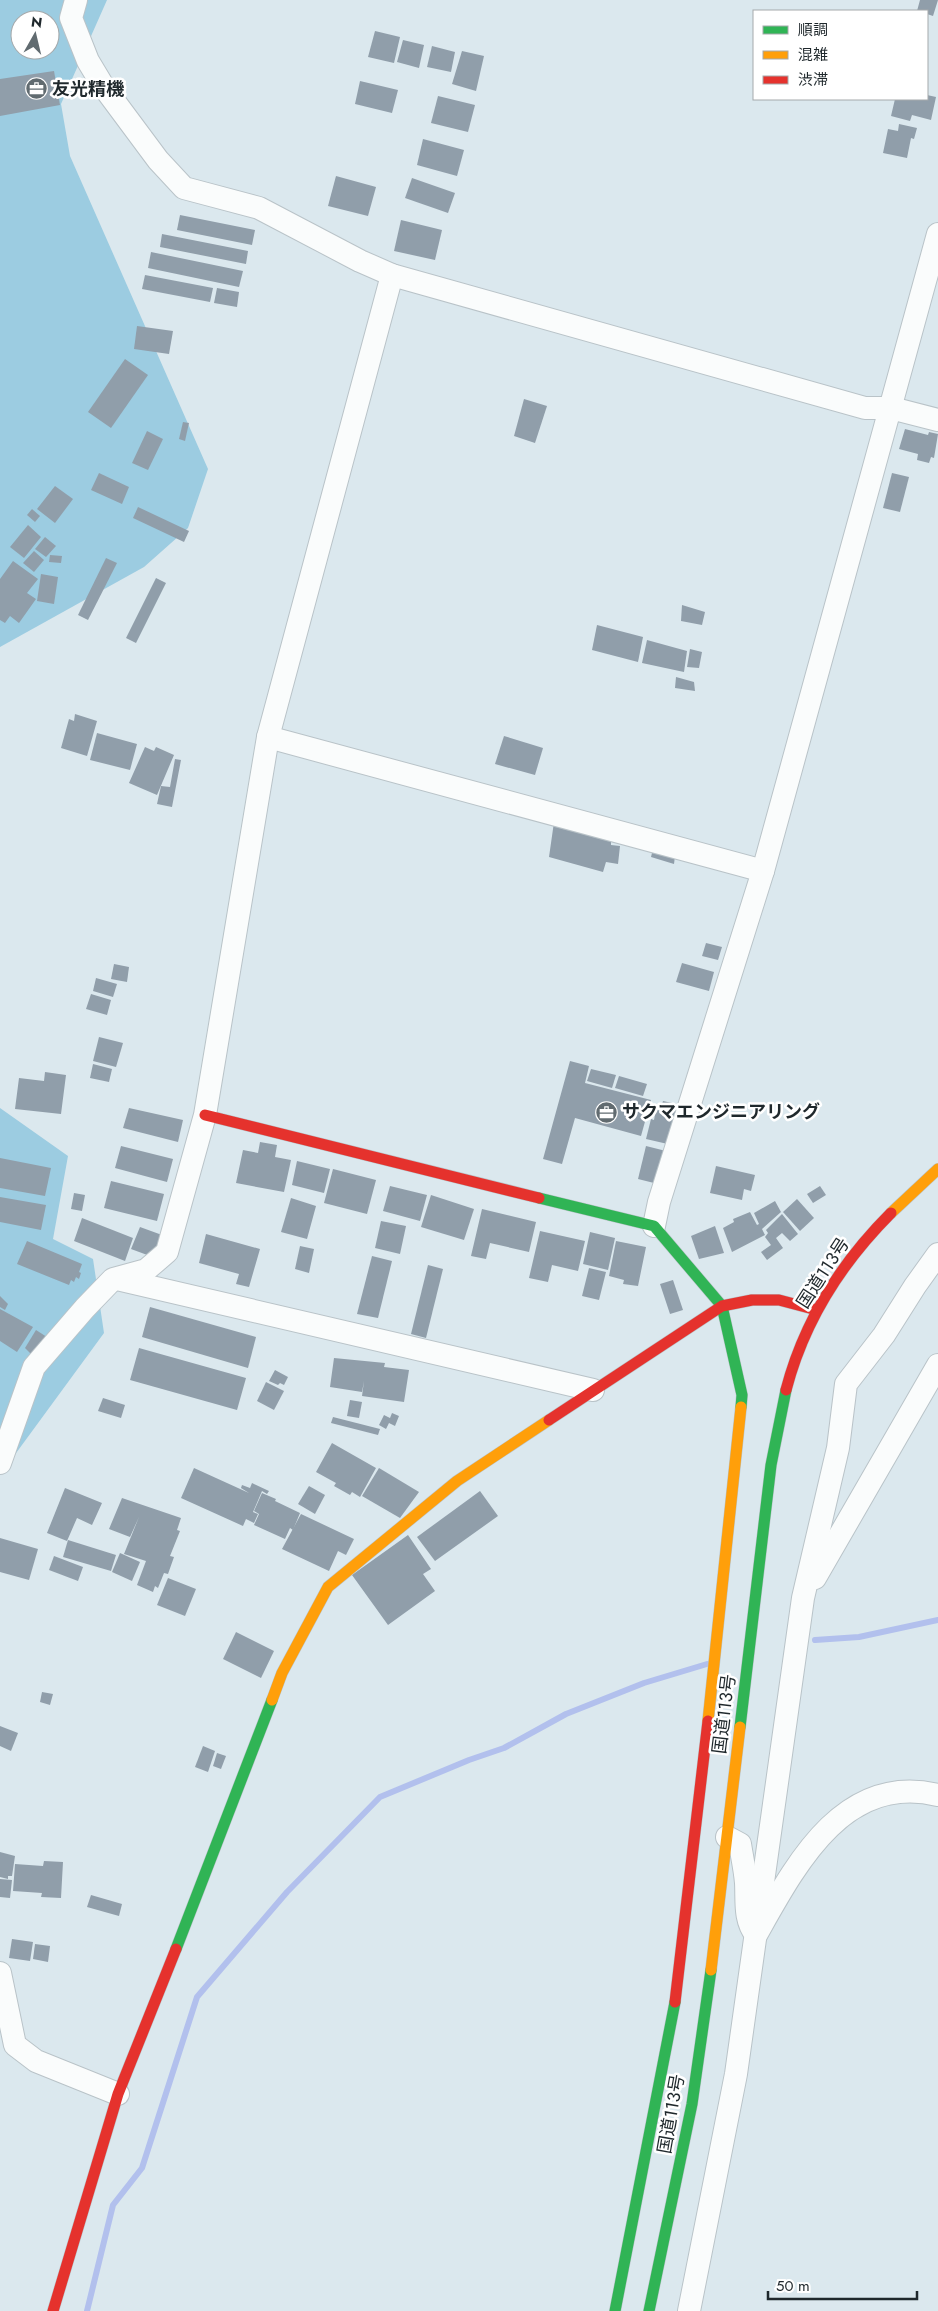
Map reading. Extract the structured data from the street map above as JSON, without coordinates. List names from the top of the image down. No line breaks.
{"streets":{"main road":["国道113号"]},"places":{"office":["友光精機","サクマエンジニアリング"]},"legend":["順調","混雑","渋滞"],"scale_bar":"50 m","north":"top"}
